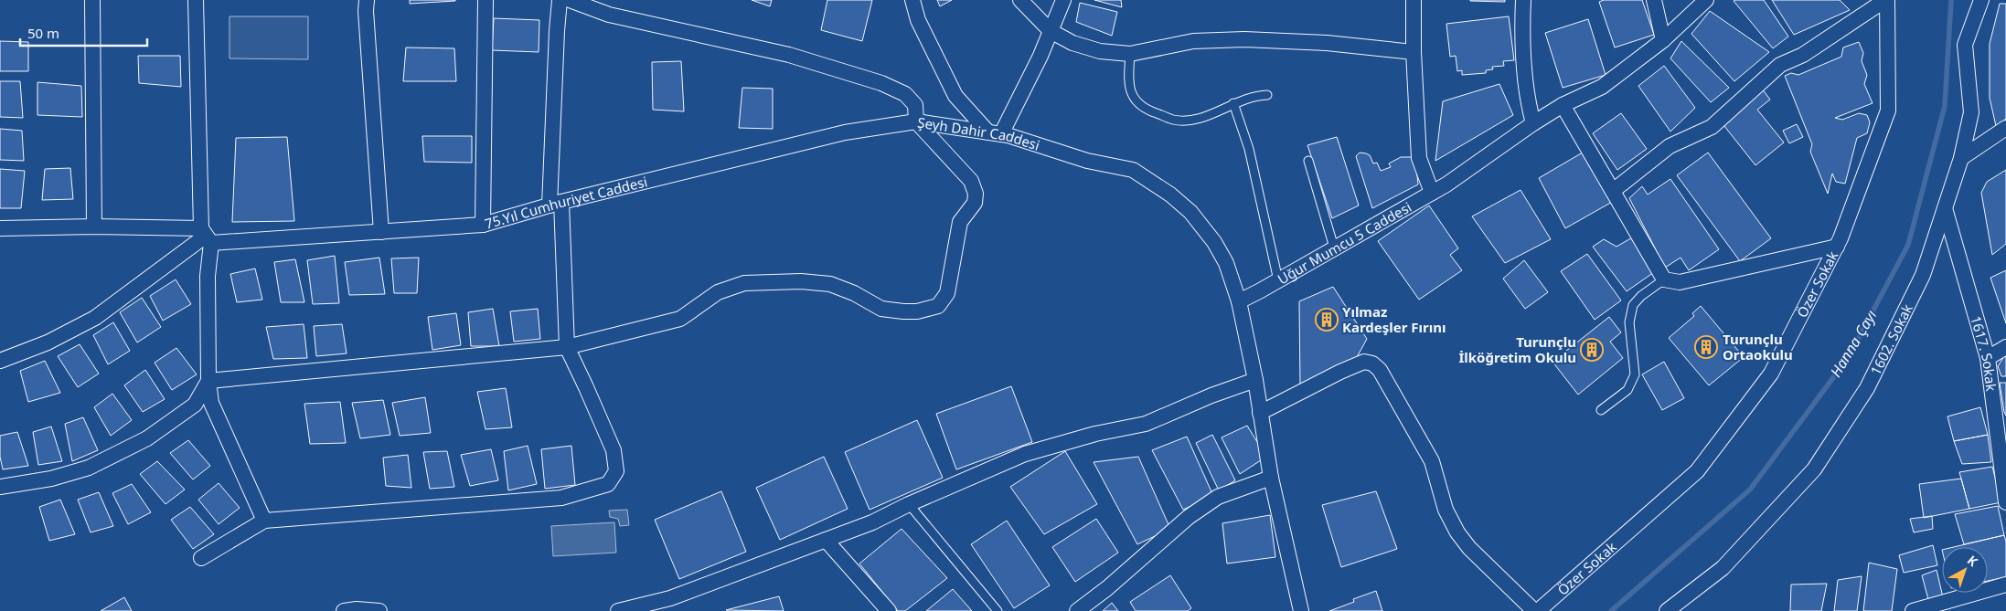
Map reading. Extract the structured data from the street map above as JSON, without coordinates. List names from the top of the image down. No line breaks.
{"streets":{"street":["Şeyh Dahir Caddesi","75.Yıl Cumhuriyet Caddesi","Uğur Mumcu 5 Caddesi","Özer Sokak","1602. Sokak","1617. Sokak"]},"crossings":[["Şeyh Dahir Caddesi","75.Yıl Cumhuriyet Caddesi"],["Şeyh Dahir Caddesi","Uğur Mumcu 5 Caddesi"],["1602. Sokak","1617. Sokak"]],"water":["Hanna Çayı"],"places":{"building":["Yılmaz Kardeşler Fırını","Turunçlu Ortaokulu","Turunçlu İlköğretim Okulu"]},"scale_bar":"50 m","north":"top right"}
